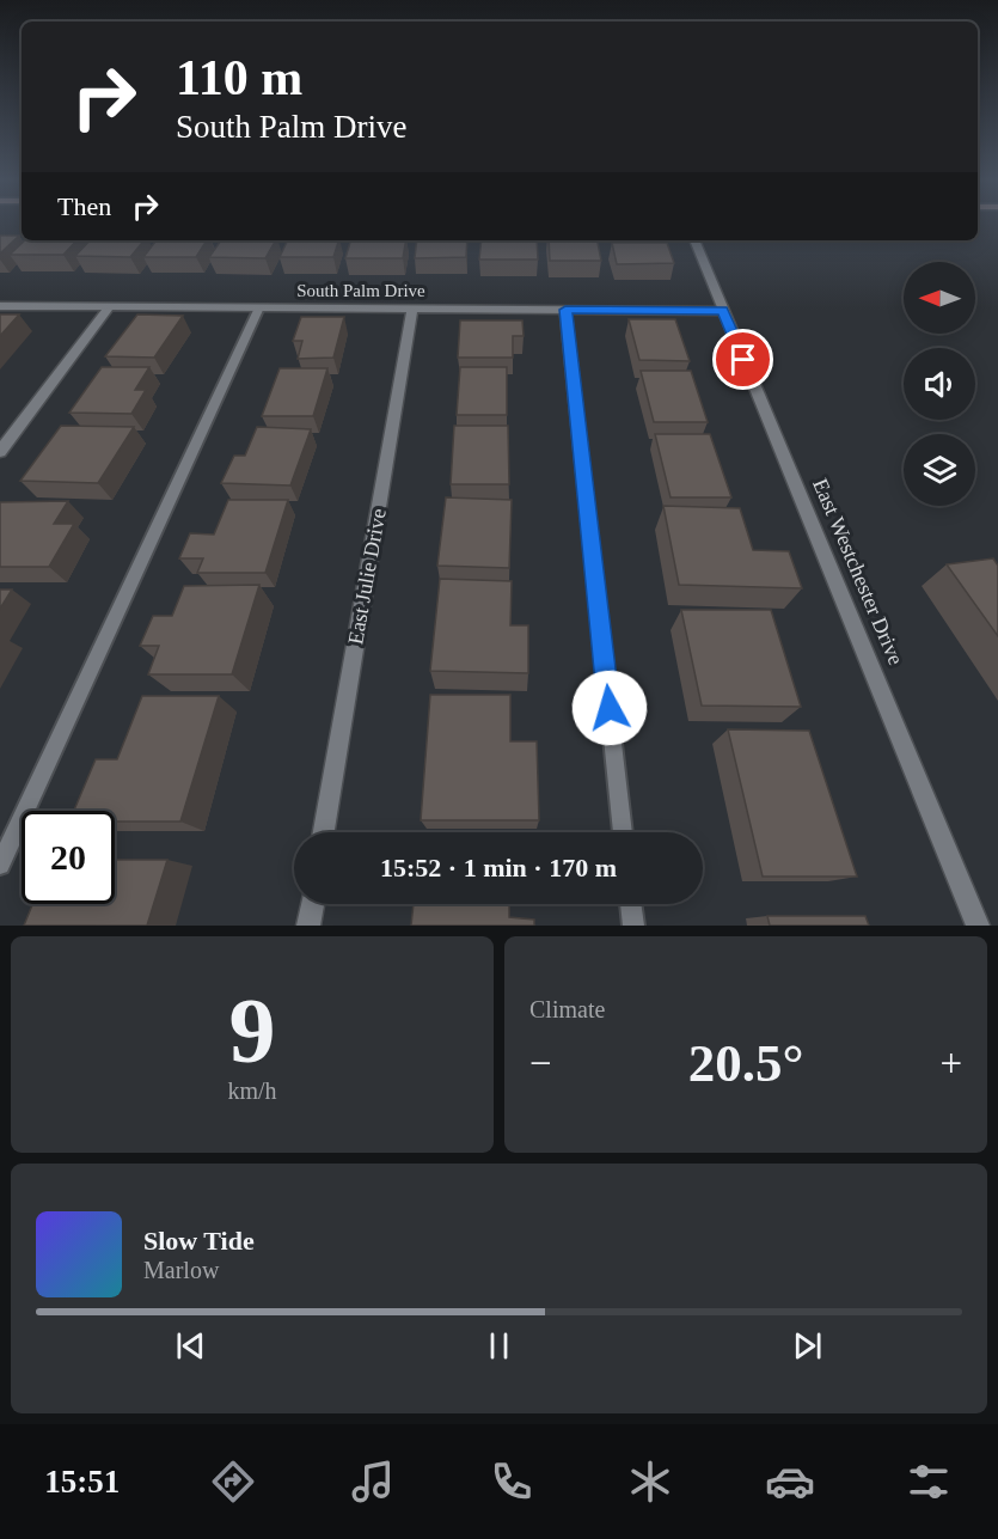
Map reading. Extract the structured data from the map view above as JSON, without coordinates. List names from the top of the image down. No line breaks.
{"streets":{"street":["South Palm Drive","East Westchester Drive","East Julie Drive"]},"crossings":[["South Palm Drive","East Westchester Drive"],["South Palm Drive","East Julie Drive"]],"north":"left","page":{"turn":["110 m","South Palm Drive"],"then":"Then","limit":"20","trip":"15:52 · 1 min · 170 m","tile":[["9","km/h"],"Climate"],"heat":["−","20.5°","+"],"song":["Slow Tide","Marlow"],"tabs":"15:51"}}
